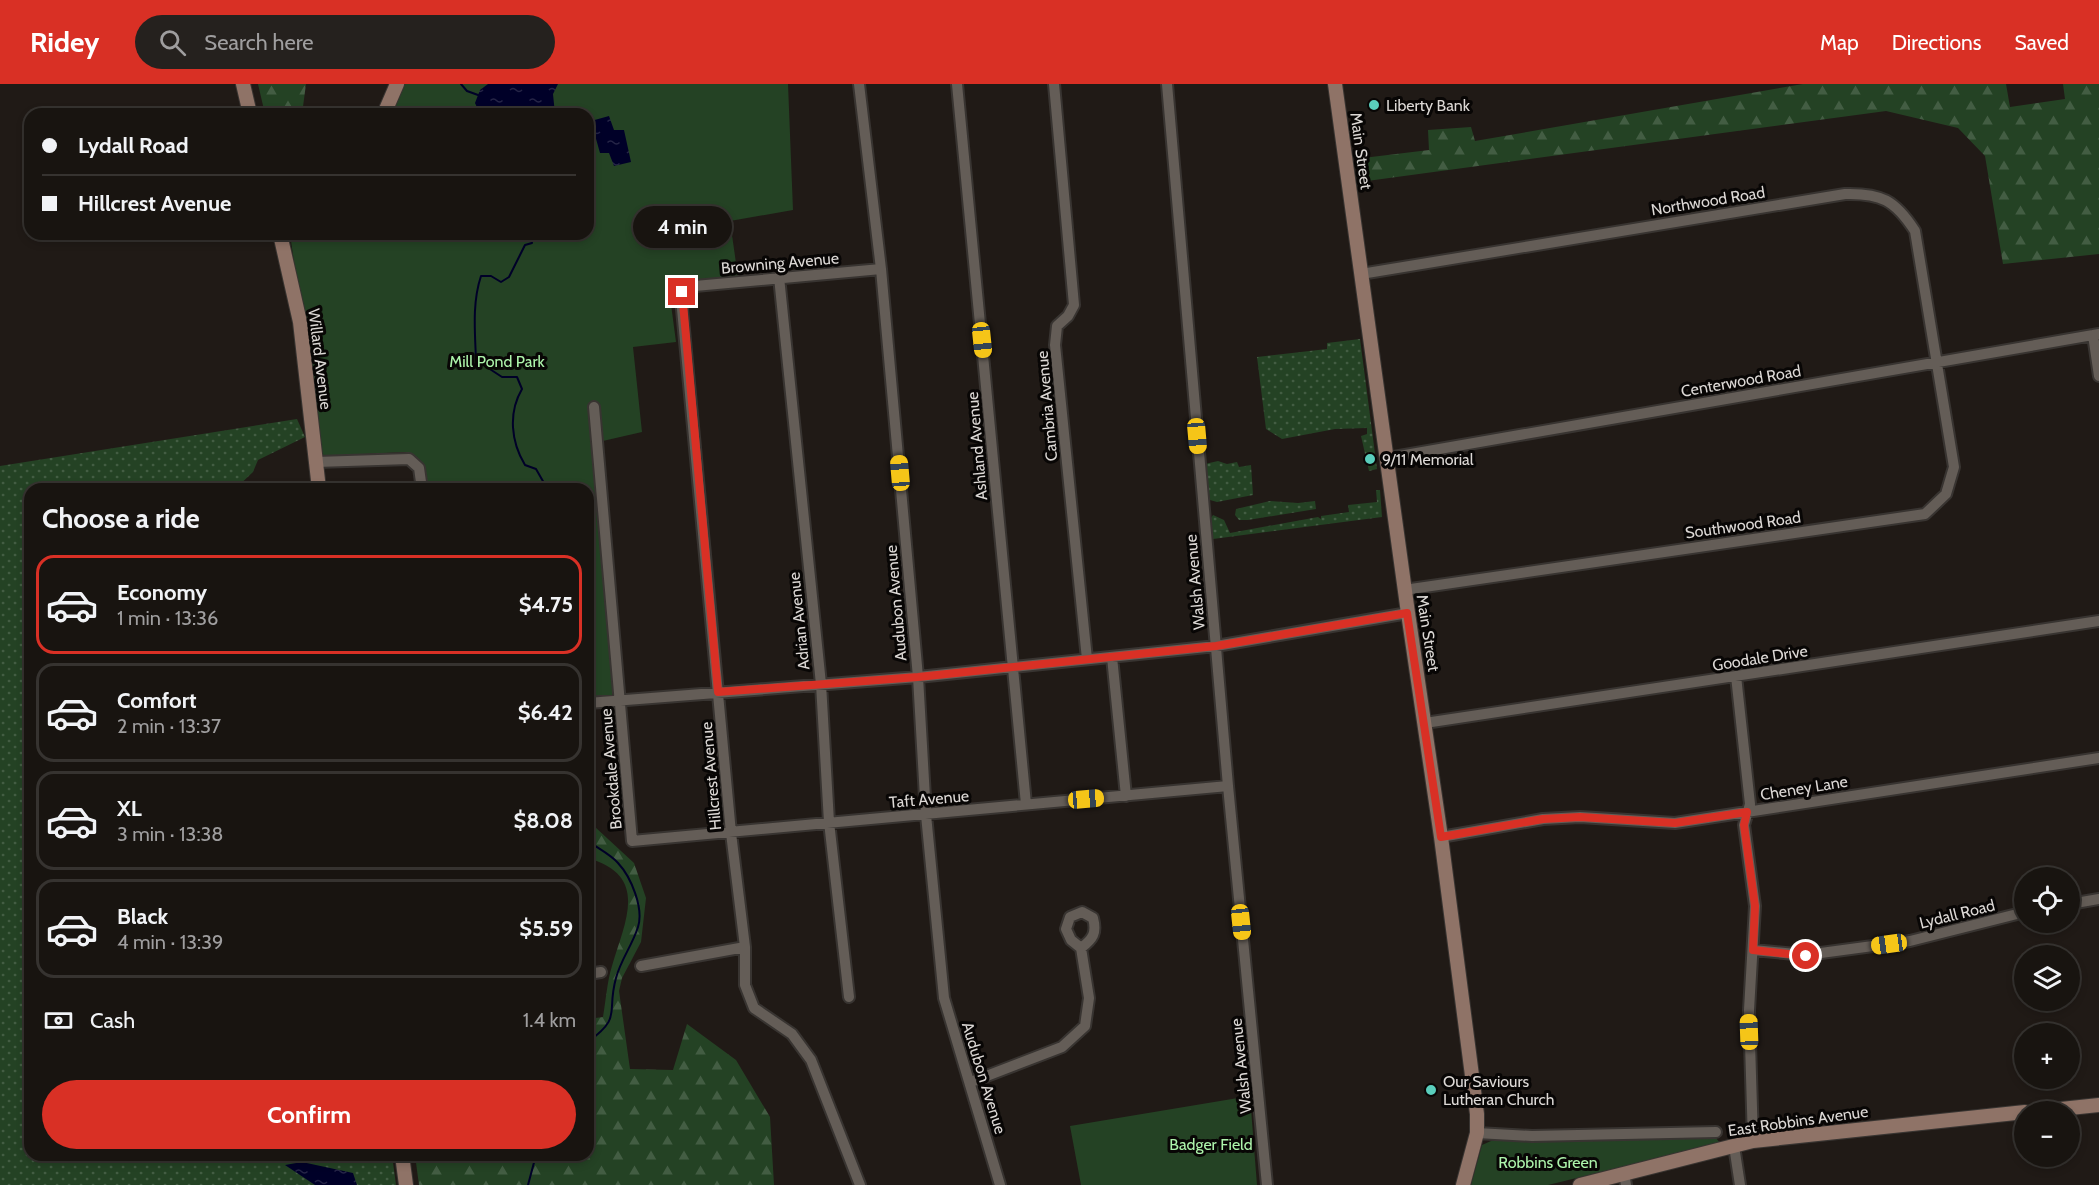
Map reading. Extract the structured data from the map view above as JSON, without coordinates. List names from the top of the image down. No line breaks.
{"streets":{"main road":["Main Street","Willard Avenue","East Robbins Avenue"],"street":["Northwood Road","Browning Avenue","Centerwood Road","Cambria Avenue","Ashland Avenue","Southwood Road","Walsh Avenue","Audubon Avenue","Adrian Avenue","Goodale Drive","Brookdale Avenue","Hillcrest Avenue","Cheney Lane","Taft Avenue","Lydall Road"]},"crossings":[["Main Street","Northwood Road"],["Main Street","Centerwood Road"],["Main Street","Southwood Road"],["Main Street","Goodale Drive"],["Main Street","Cheney Lane"],["Main Street","East Robbins Avenue"],["Northwood Road","Centerwood Road"],["Northwood Road","Southwood Road"],["Browning Avenue","Audubon Avenue"],["Browning Avenue","Adrian Avenue"],["Browning Avenue","Hillcrest Avenue"],["Centerwood Road","Southwood Road"],["Ashland Avenue","Taft Avenue"],["Walsh Avenue","Taft Avenue"],["Audubon Avenue","Taft Avenue"],["Adrian Avenue","Taft Avenue"],["Brookdale Avenue","Taft Avenue"],["Hillcrest Avenue","Taft Avenue"]],"parks":["Mill Pond Park","Badger Field","Robbins Green"],"places":["Liberty Bank","9/11 Memorial","Our Saviours Lutheran Church"],"page":{"header":"Ridey","search":"Search here","nav":["Map","Directions","Saved"],"banner":["Lydall Road","Hillcrest Avenue"],"bubble":"4 min","heading":"Choose a ride","list":[{"name":"Economy","note":"1 min · 13:36","value":"$4.75"},{"name":"Comfort","note":"2 min · 13:37","value":"$6.42"},{"name":"XL","note":"3 min · 13:38","value":"$8.08"},{"name":"Black","note":"4 min · 13:39","value":"$5.59"}],"map_buttons":["+","−"],"pay":["Cash","1.4 km"],"buttons":"Confirm"}}
